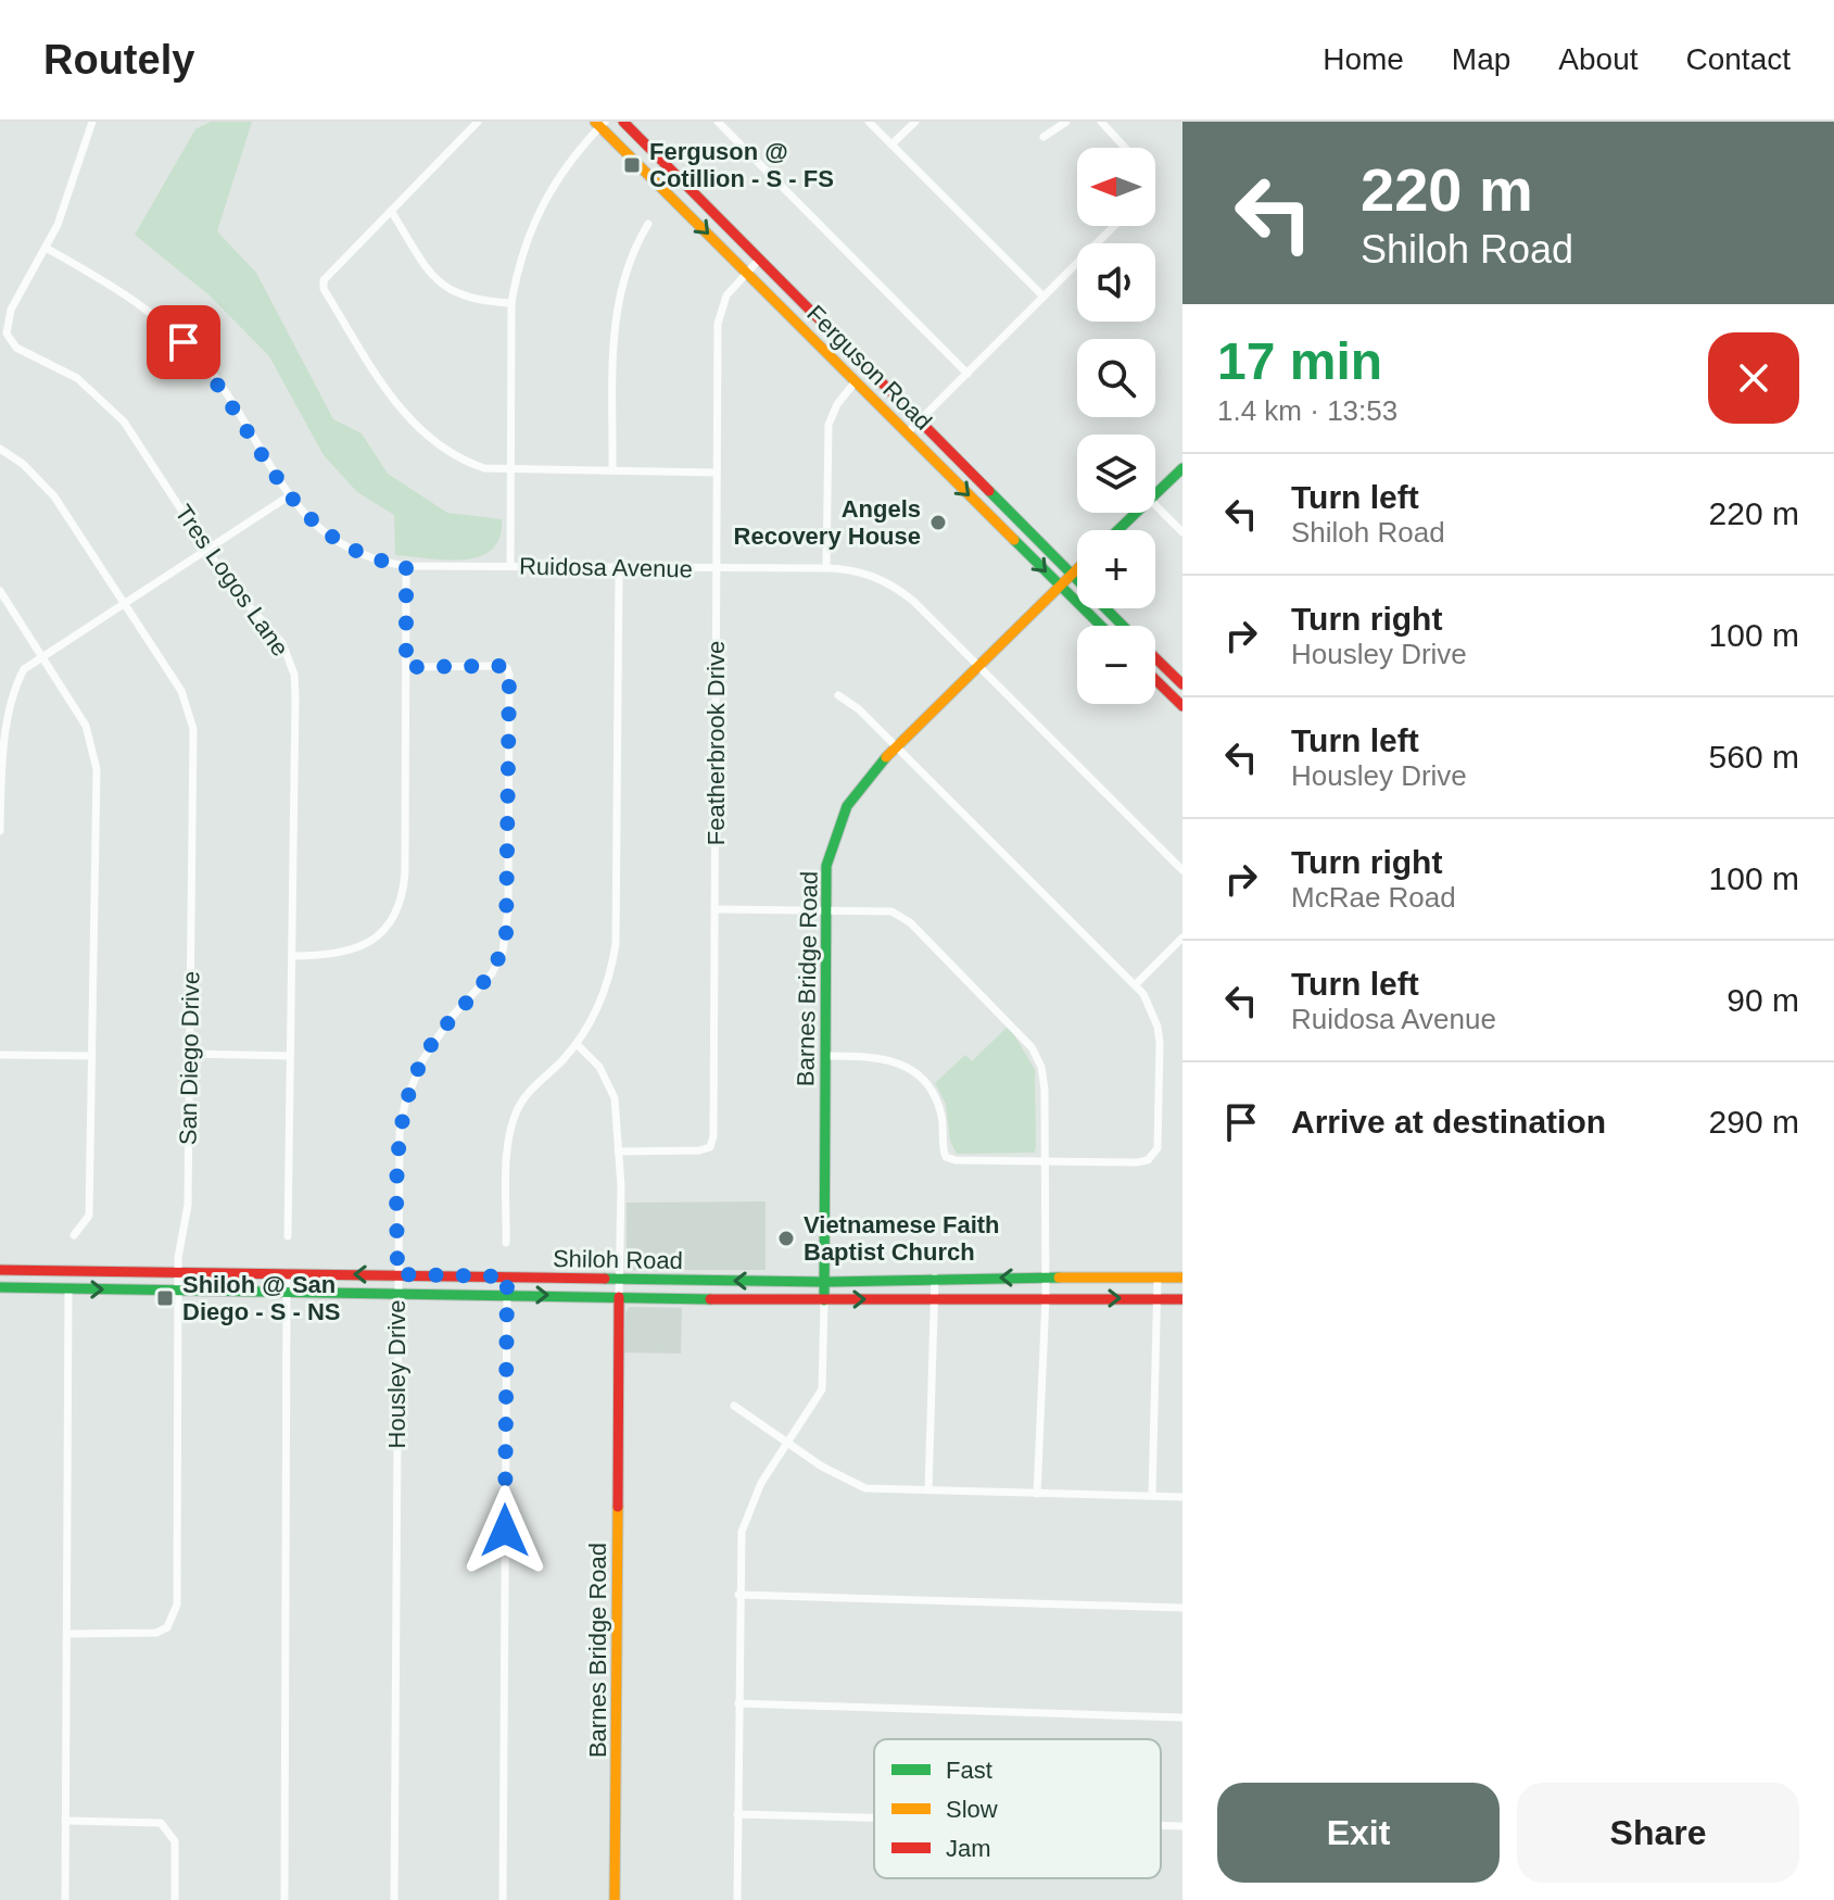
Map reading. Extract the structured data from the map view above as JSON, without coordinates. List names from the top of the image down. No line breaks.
{"streets":{"main road":["Ferguson Road","Barnes Bridge Road","Shiloh Road"],"street":["Ruidosa Avenue","Tres Logos Lane","Featherbrook Drive","San Diego Drive","Housley Drive"]},"crossings":[["Ferguson Road","Featherbrook Drive"],["Ferguson Road","Barnes Bridge Road"],["Ruidosa Avenue","Tres Logos Lane"],["Ruidosa Avenue","Featherbrook Drive"],["Ruidosa Avenue","Barnes Bridge Road"],["Barnes Bridge Road","Shiloh Road"],["San Diego Drive","Shiloh Road"],["Shiloh Road","Housley Drive"]],"places":{"transit":["Ferguson @ Cotillion - S - FS","Shiloh @ San Diego - S - NS"],"other":["Angels Recovery House","Vietnamese Faith Baptist Church"]},"legend":["Fast","Slow","Jam"],"north":"left","page":{"header":"Routely","nav":["Home","Map","About","Contact"],"turn":["220 m","Shiloh Road"],"map_buttons":["+","−"],"heading":["17 min","1.4 km · 13:53"],"list":[{"name":"Turn left","note":"Shiloh Road","value":"220 m"},{"name":"Turn right","note":"Housley Drive","value":"100 m"},{"name":"Turn left","note":"Housley Drive","value":"560 m"},{"name":"Turn right","note":"McRae Road","value":"100 m"},{"name":"Turn left","note":"Ruidosa Avenue","value":"90 m"},{"name":"Arrive at destination","value":"290 m"}],"buttons":["Exit","Share"]}}
